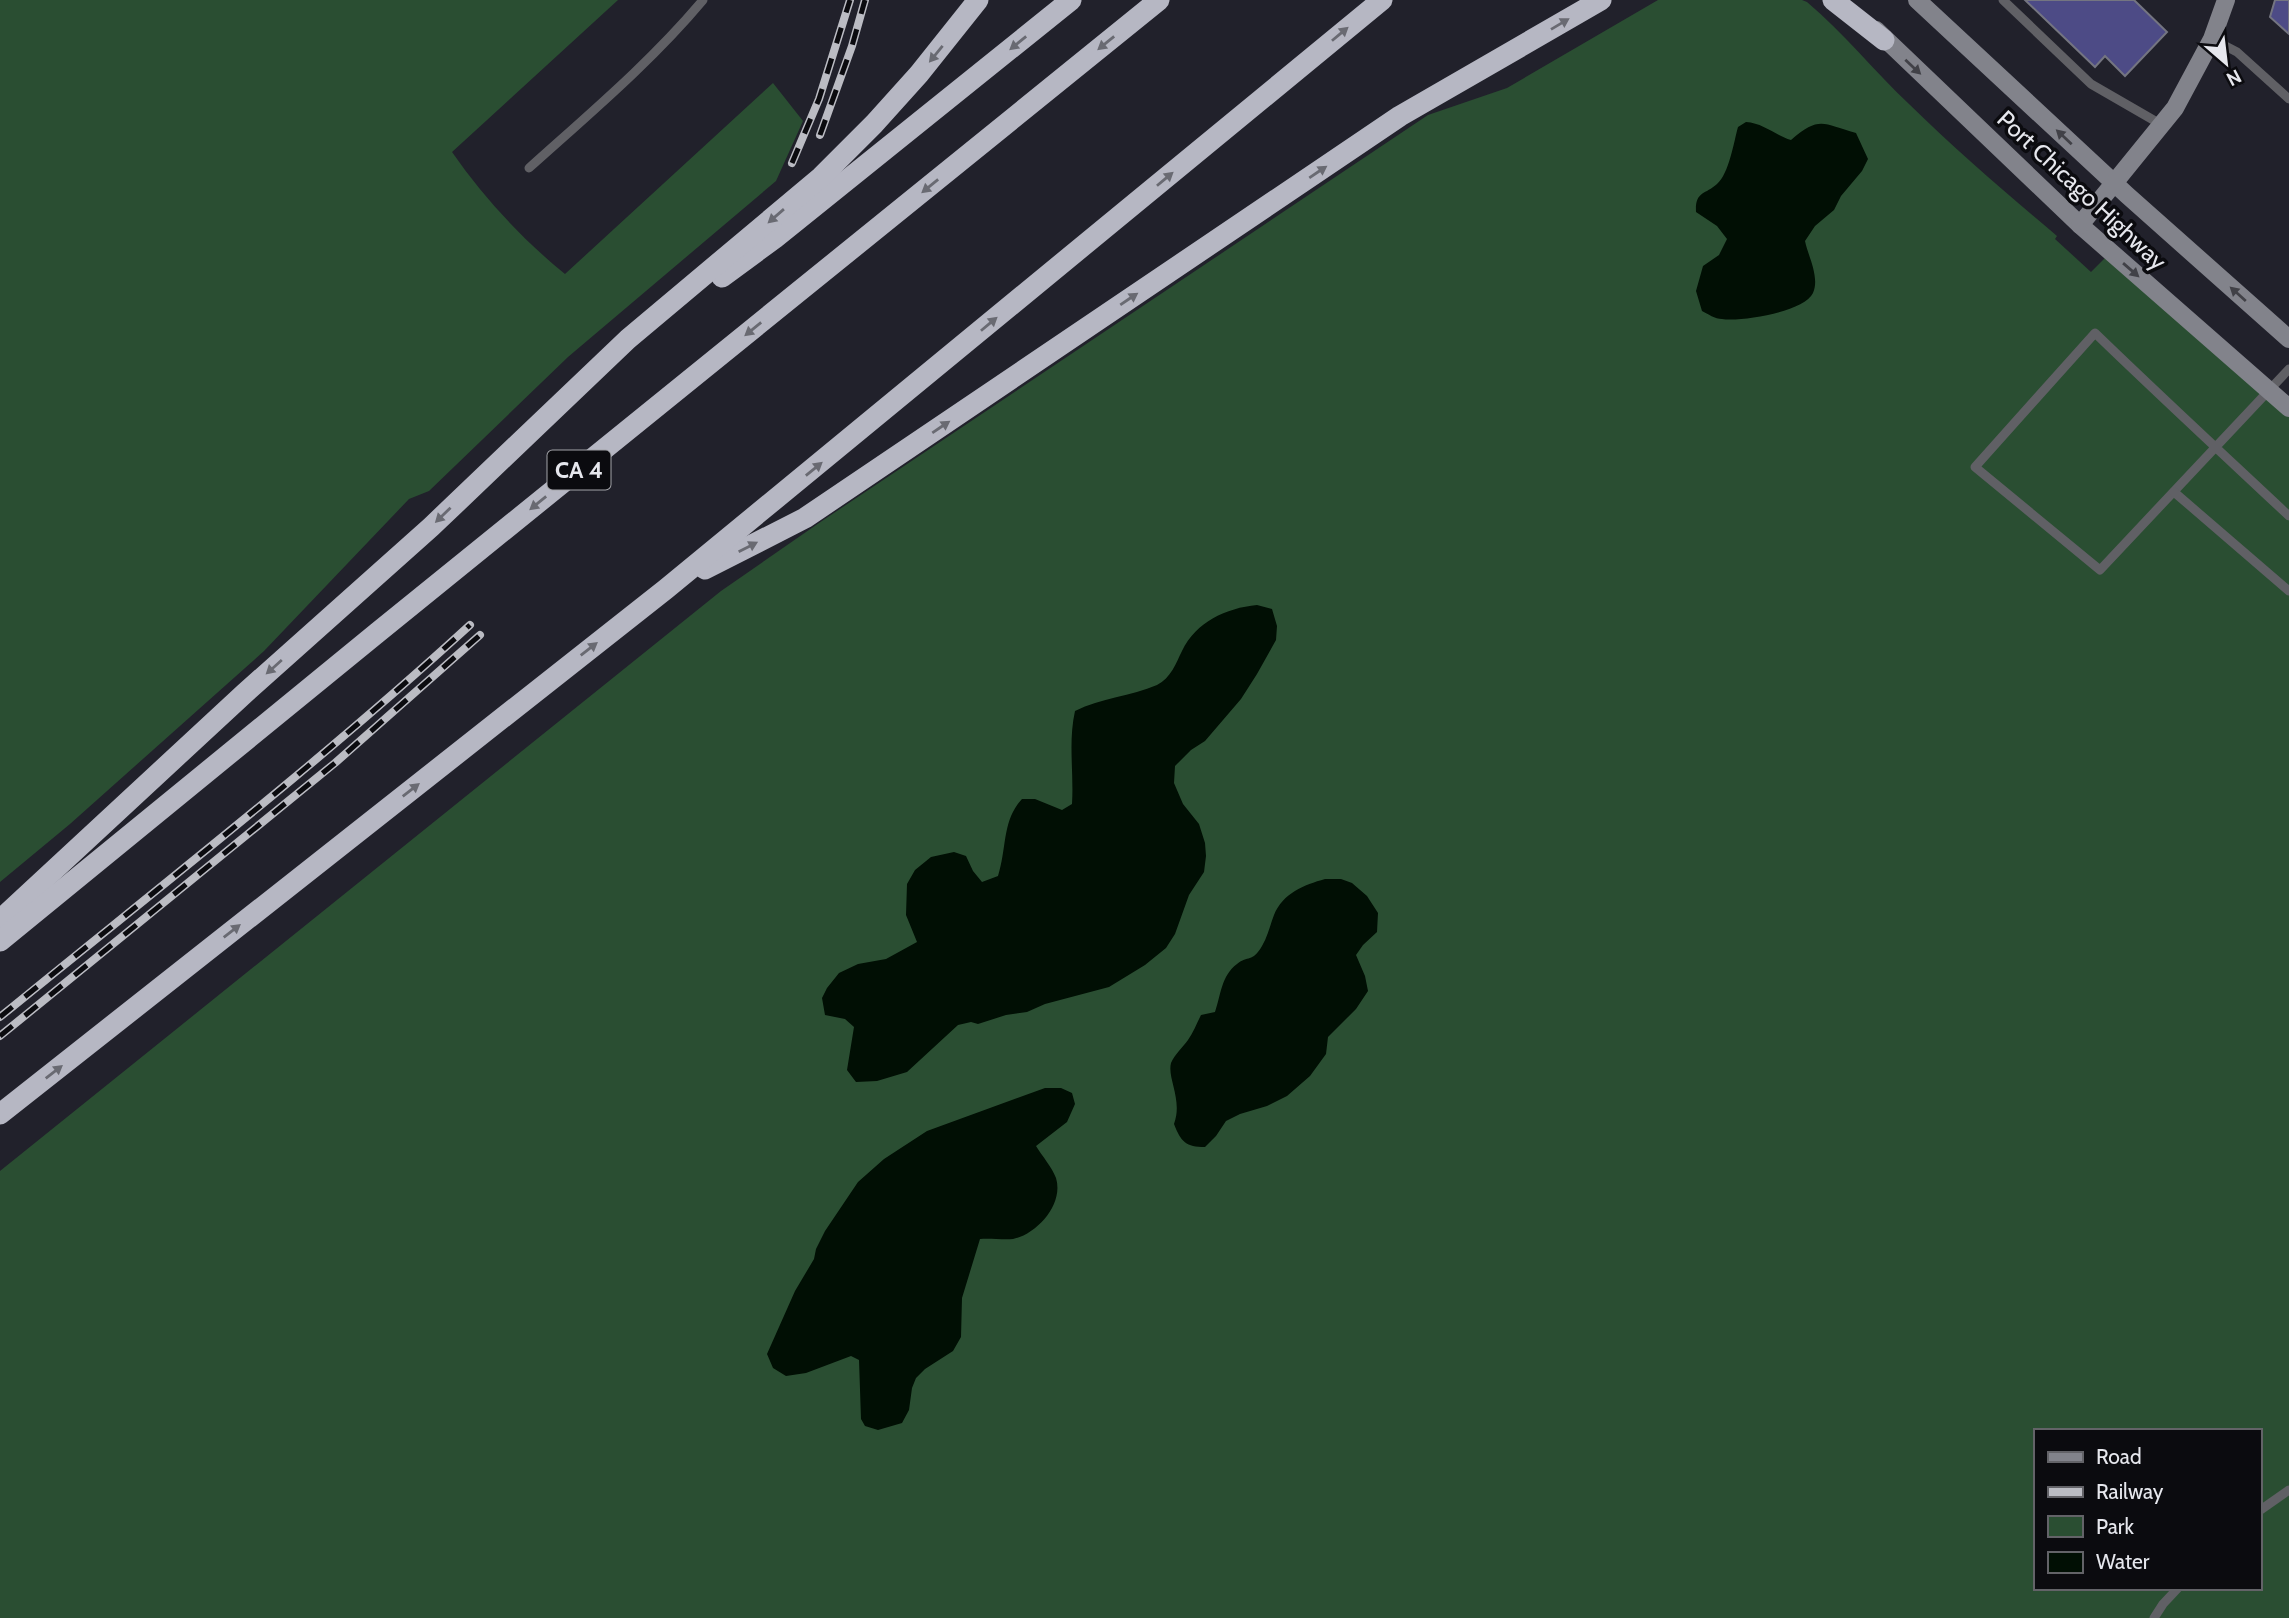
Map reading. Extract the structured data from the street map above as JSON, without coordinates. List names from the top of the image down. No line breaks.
{"streets":{"highway":["CA 4"],"street":["Port Chicago Highway"]},"legend":["Road","Railway","Park","Water"],"north":"bottom right"}
